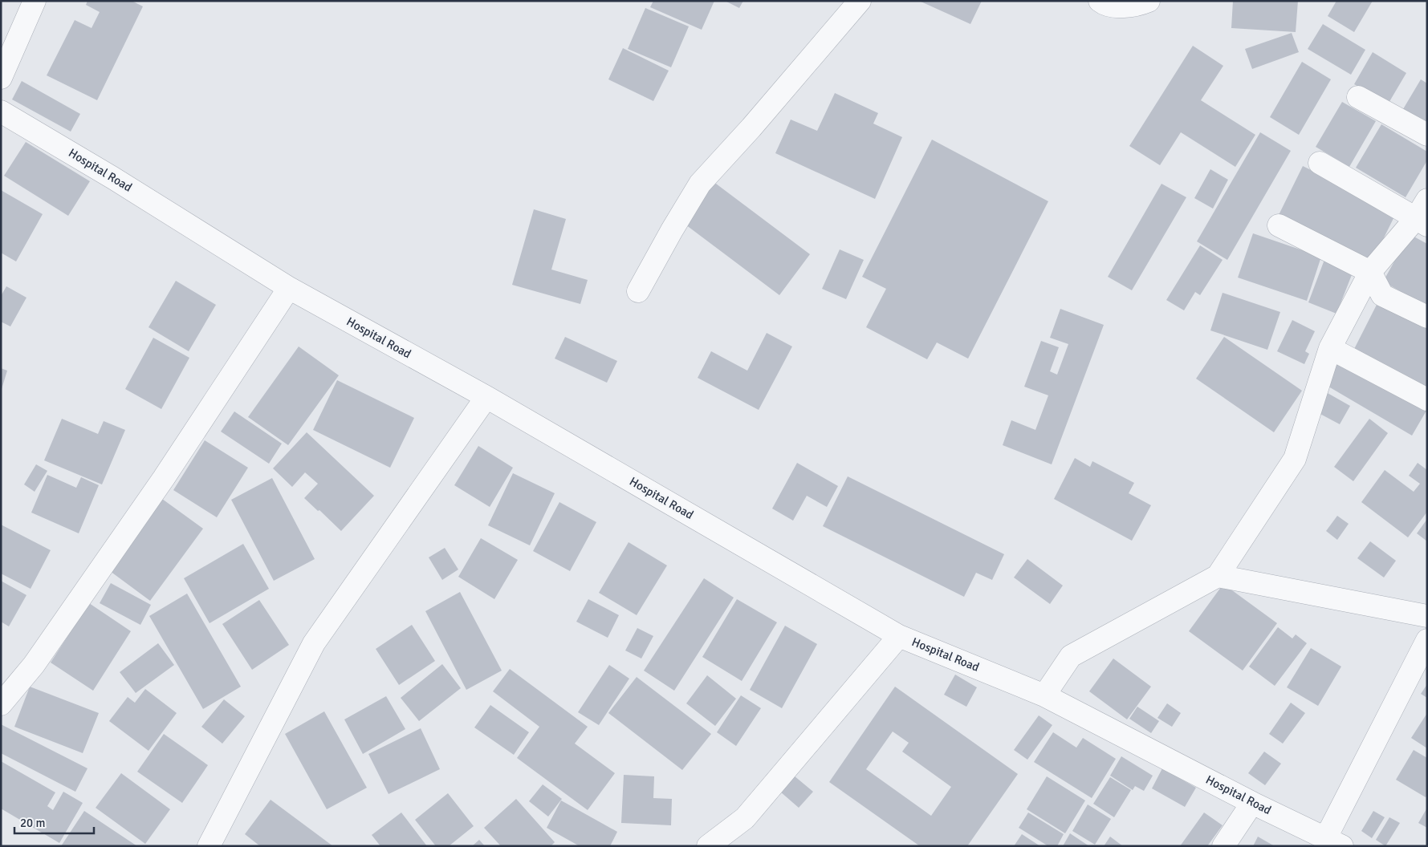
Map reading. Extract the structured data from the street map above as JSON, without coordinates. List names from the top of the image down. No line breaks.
{"streets":{"street":["Hospital Road"]},"scale_bar":"20 m"}
